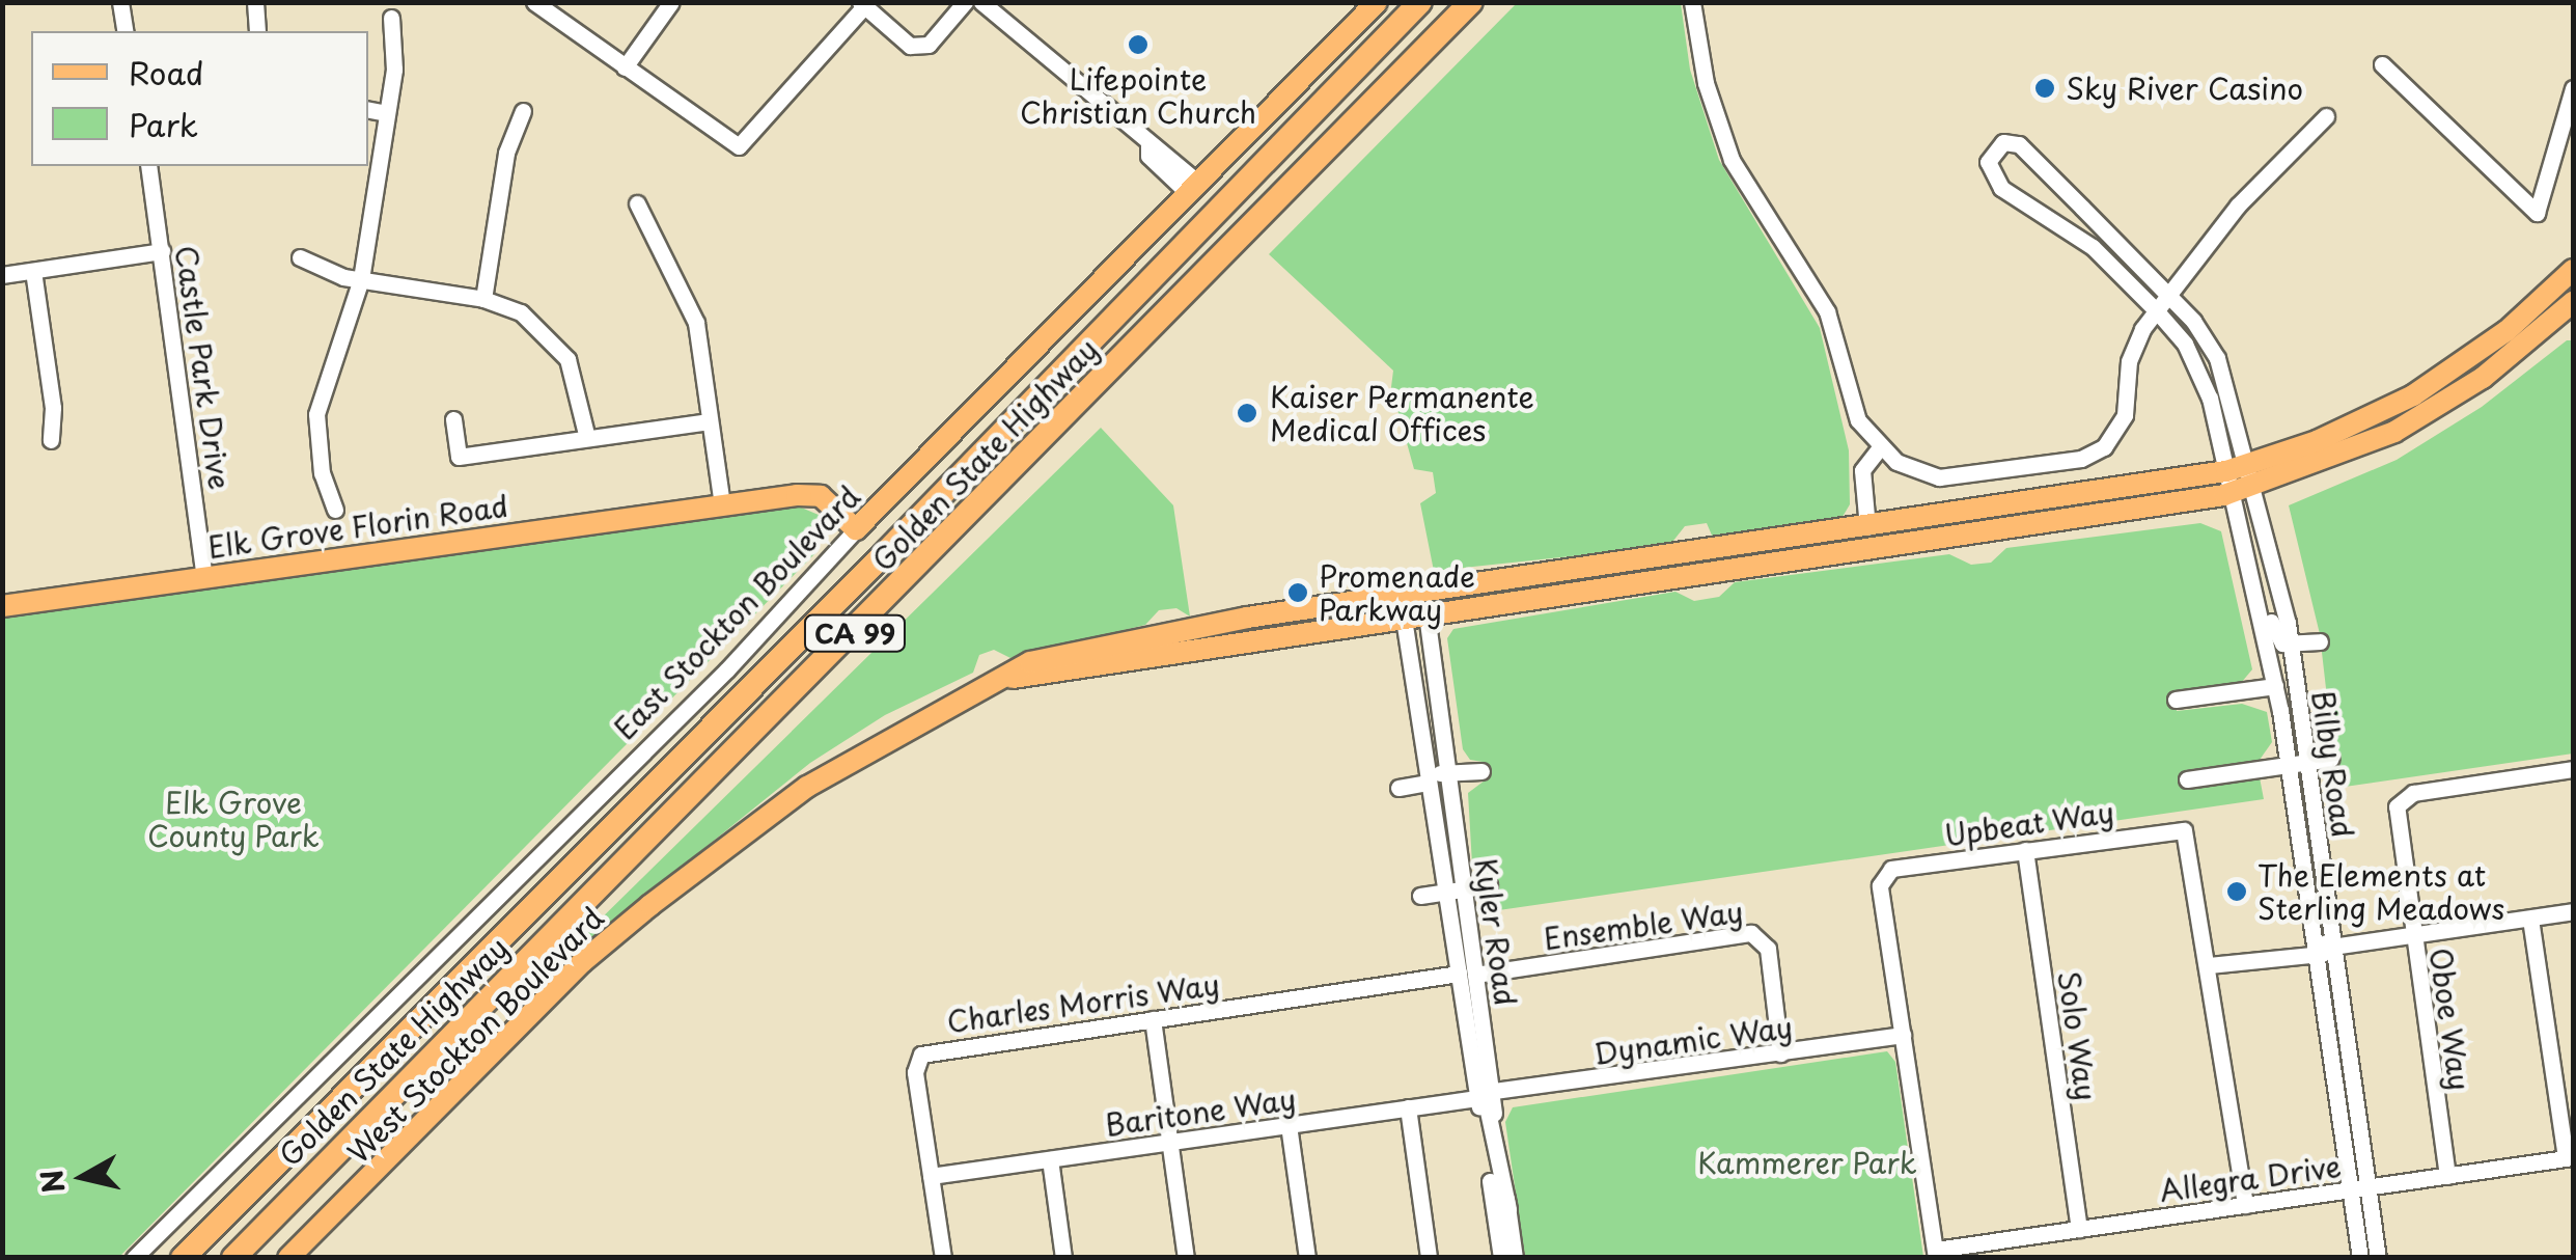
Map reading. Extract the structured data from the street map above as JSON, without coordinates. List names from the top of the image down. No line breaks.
{"streets":{"highway":["Golden State Highway","CA 99"],"main road":["Elk Grove Florin Road","East Stockton Boulevard","West Stockton Boulevard"],"street":["Castle Park Drive","Bilby Road","Upbeat Way","Ensemble Way","Kyler Road","Charles Morris Way","Oboe Way","Solo Way","Dynamic Way","Baritone Way","Allegra Drive"]},"crossings":[["Castle Park Drive","Elk Grove Florin Road"],["Elk Grove Florin Road","East Stockton Boulevard"],["Bilby Road","Allegra Drive"],["Upbeat Way","Solo Way"],["Upbeat Way","Dynamic Way"],["Upbeat Way","Allegra Drive"],["Ensemble Way","Kyler Road"],["Ensemble Way","Charles Morris Way"],["Ensemble Way","Dynamic Way"],["Kyler Road","Charles Morris Way"],["Kyler Road","Dynamic Way"],["Kyler Road","Baritone Way"],["Charles Morris Way","Baritone Way"],["Oboe Way","Allegra Drive"],["Solo Way","Allegra Drive"],["Dynamic Way","Baritone Way"]],"parks":["Elk Grove County Park","Kammerer Park"],"places":["Lifepointe Christian Church","Sky River Casino","Kaiser Permanente Medical Offices","Promenade Parkway","The Elements at Sterling Meadows"],"legend":["Road","Park"],"north":"left"}
